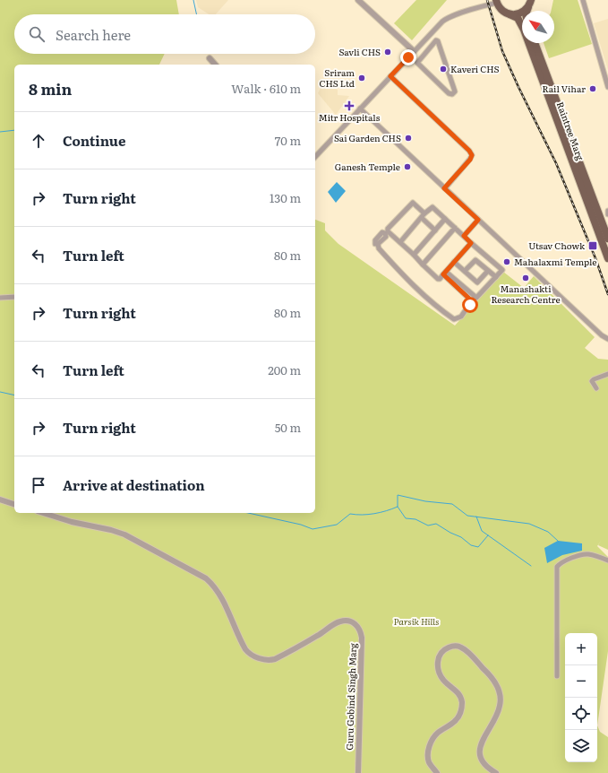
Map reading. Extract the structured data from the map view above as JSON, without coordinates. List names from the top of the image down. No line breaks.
{"streets":{"main road":["Raintree Marg"],"street":["Guru Gobind Singh Marg"]},"parks":["Parsik Hills"],"places":{"other":["Savli CHS","Kaveri CHS","Sriram CHS Ltd","Rail Vihar","Sai Garden CHS","Ganesh Temple","Mahalaxmi Temple","Manashakti Research Centre"],"health":["Mitr Hospitals"],"transit":["Utsav Chowk"]},"north":"top left","page":{"search":"Search here","heading":["8 min","Walk · 610 m"],"list":[["Continue","70 m"],["Turn right","130 m"],["Turn left","80 m"],["Turn right","80 m"],["Turn left","200 m"],["Turn right","50 m"],"Arrive at destination"],"map_buttons":["+","−"]}}
